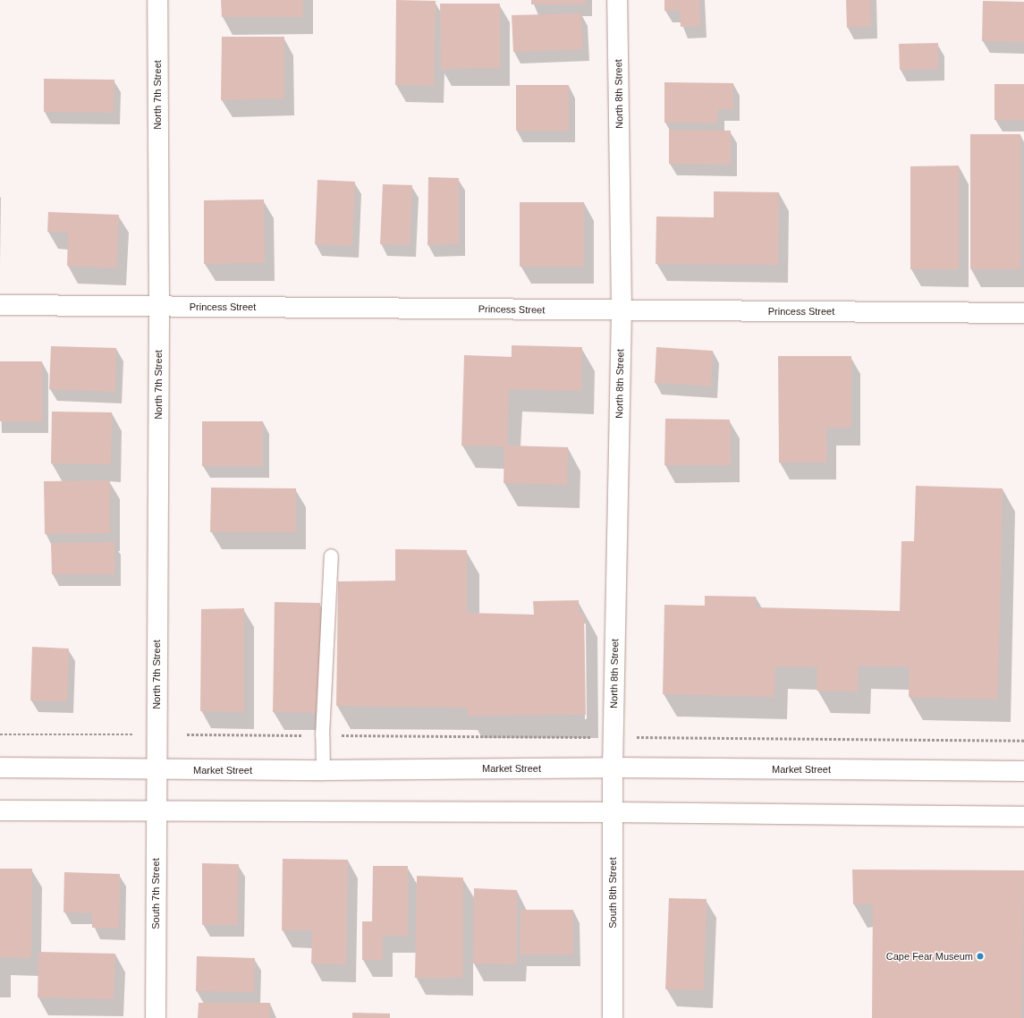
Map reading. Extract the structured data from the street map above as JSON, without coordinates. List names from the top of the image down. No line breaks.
{"streets":{"street":["North 8th Street","North 7th Street","Princess Street","Market Street","South 8th Street","South 7th Street"]},"crossings":[["North 8th Street","Princess Street"],["North 8th Street","Market Street"],["North 8th Street","South 8th Street"],["North 7th Street","Princess Street"],["North 7th Street","Market Street"],["North 7th Street","South 7th Street"],["Market Street","South 8th Street"],["Market Street","South 7th Street"]],"places":["Cape Fear Museum"]}
